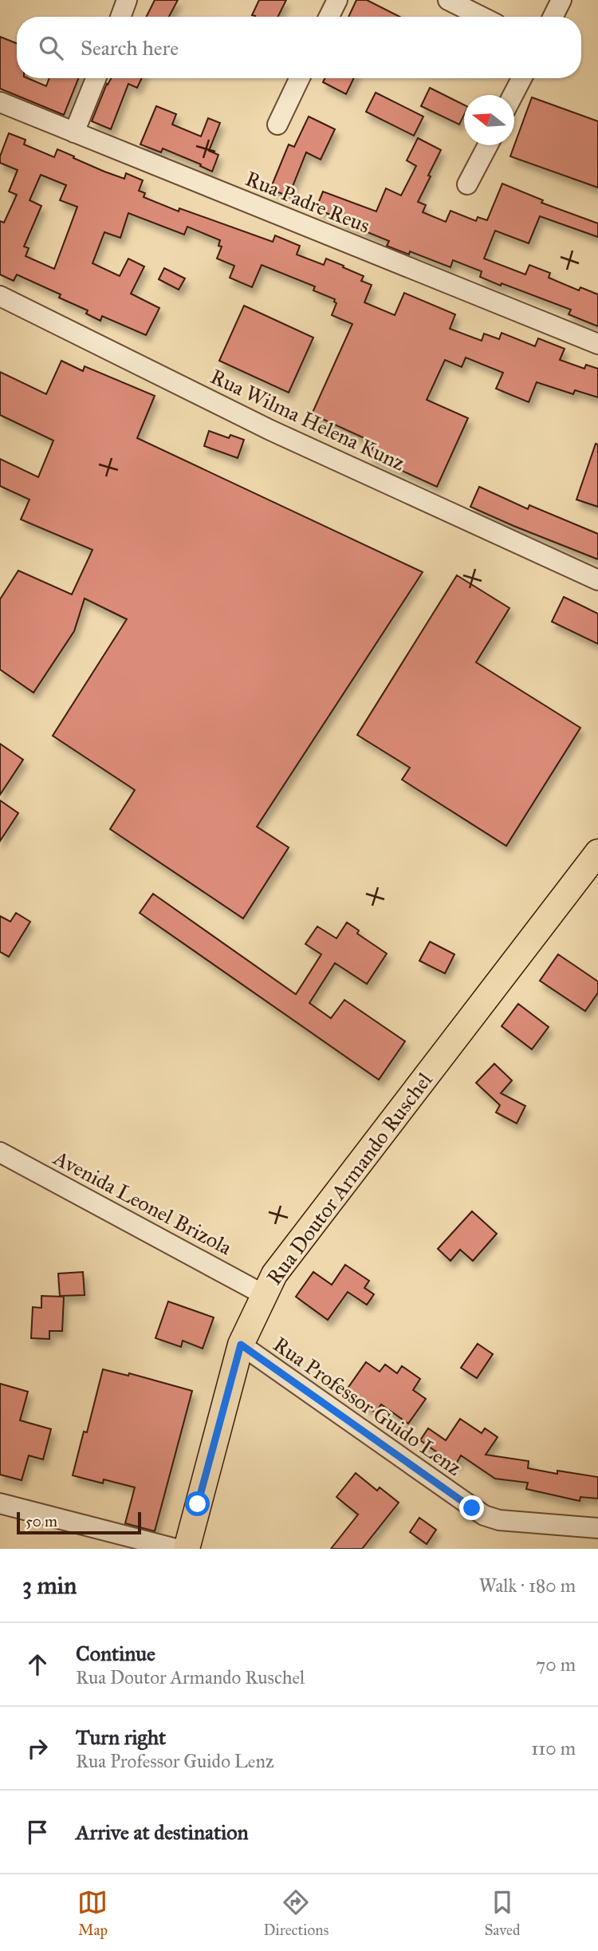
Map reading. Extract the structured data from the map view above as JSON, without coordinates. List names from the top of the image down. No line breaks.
{"streets":{"main road":["Rua Doutor Armando Ruschel"],"street":["Rua Padre Reus","Rua Wilma Helena Kunz","Avenida Leonel Brizola","Rua Professor Guido Lenz"]},"crossings":[["Rua Doutor Armando Ruschel","Avenida Leonel Brizola"],["Rua Doutor Armando Ruschel","Rua Professor Guido Lenz"]],"scale_bar":"50 m","north":"left","page":{"search":"Search here","scale":"50 m","heading":["3 min","Walk · 180 m"],"list":[["Continue","Rua Doutor Armando Ruschel","70 m"],["Turn right","Rua Professor Guido Lenz","110 m"],"Arrive at destination"],"nav":["Map","Directions","Saved"]}}
